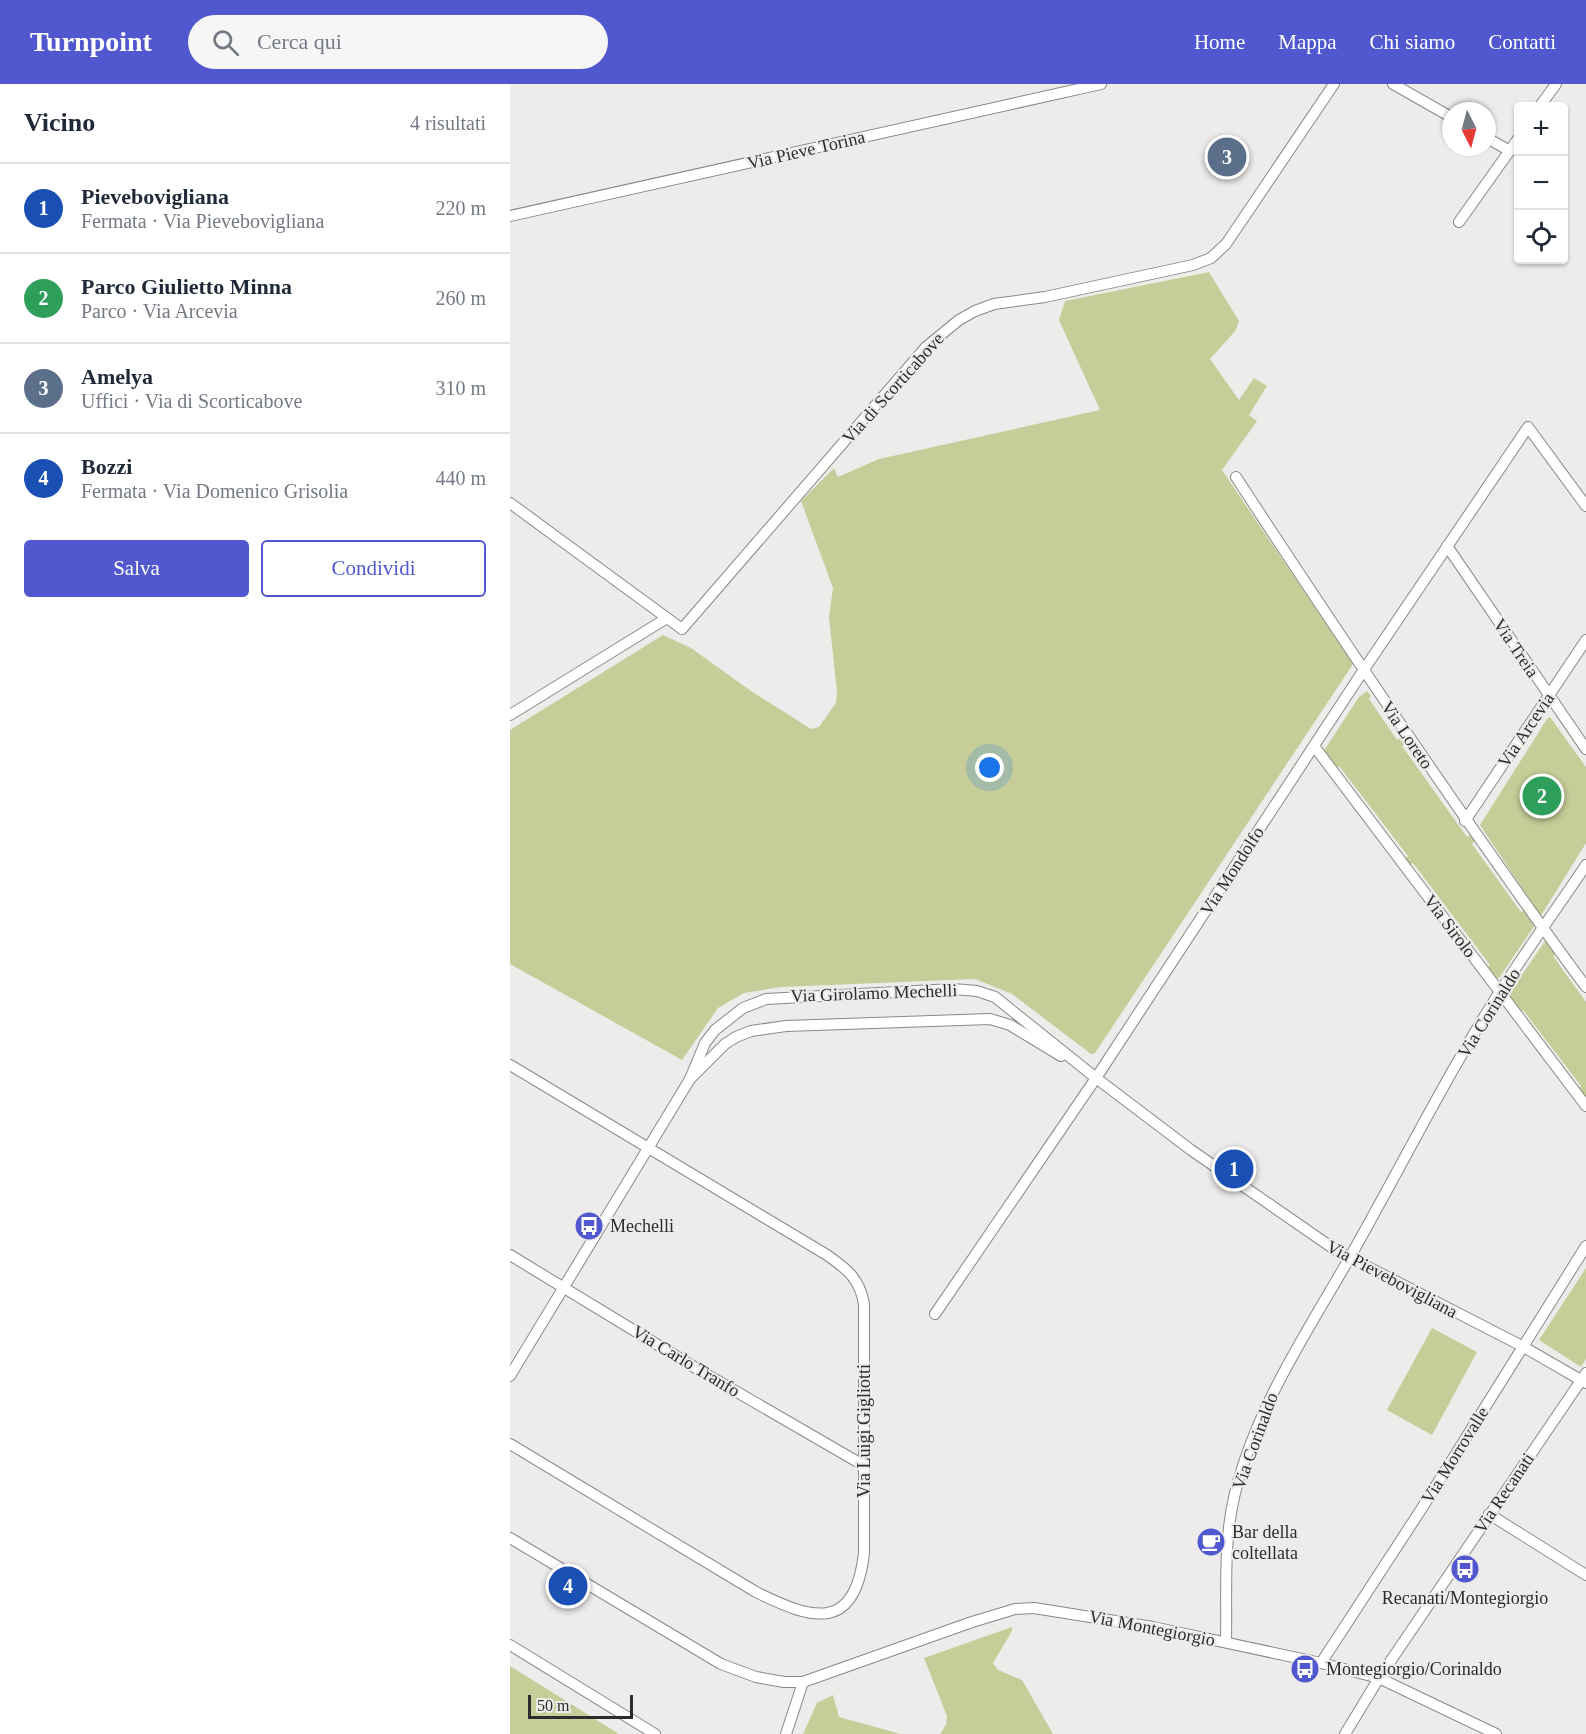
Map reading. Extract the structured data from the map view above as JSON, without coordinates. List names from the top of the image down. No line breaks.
{"streets":{"street":["Via Pieve Torina","Via di Scorticabove","Via Treia","Via Arcevia","Via Loreto","Via Mondolfo","Via Sirolo","Via Girolamo Mechelli","Via Corinaldo","Via Pievebovigliana","Via Carlo Tranfo","Via Luigi Gigliotti","Via Morrovalle","Via Recanati","Via Montegiorgio"]},"crossings":[["Via Treia","Via Arcevia"],["Via Treia","Via Mondolfo"],["Via Arcevia","Via Loreto"],["Via Loreto","Via Mondolfo"],["Via Loreto","Via Corinaldo"],["Via Mondolfo","Via Sirolo"],["Via Mondolfo","Via Girolamo Mechelli"],["Via Mondolfo","Via Pievebovigliana"],["Via Sirolo","Via Corinaldo"],["Via Girolamo Mechelli","Via Pievebovigliana"],["Via Girolamo Mechelli","Via Carlo Tranfo"],["Via Girolamo Mechelli","Via Luigi Gigliotti"],["Via Corinaldo","Via Pievebovigliana"],["Via Corinaldo","Via Montegiorgio"],["Via Pievebovigliana","Via Morrovalle"],["Via Pievebovigliana","Via Recanati"],["Via Carlo Tranfo","Via Luigi Gigliotti"],["Via Morrovalle","Via Montegiorgio"],["Via Recanati","Via Montegiorgio"]],"places":{"bus stop":["Mechelli","Recanati/Montegiorgio","Montegiorgio/Corinaldo"],"cafe":["Bar della coltellata"]},"scale_bar":"50 m","north":"bottom","page":{"header":"Turnpoint","search":"Cerca qui","nav":["Home","Mappa","Chi siamo","Contatti"],"heading":["Vicino","4 risultati"],"map_buttons":["+","−"],"pins":["3","2","1","4"],"list":[{"mark":"1","name":"Pievebovigliana","note":"Fermata · Via Pievebovigliana","value":"220 m"},{"mark":"2","name":"Parco Giulietto Minna","note":"Parco · Via Arcevia","value":"260 m"},{"mark":"3","name":"Amelya","note":"Uffici · Via di Scorticabove","value":"310 m"},{"mark":"4","name":"Bozzi","note":"Fermata · Via Domenico Grisolia","value":"440 m"}],"buttons":["Salva","Condividi"],"scale":"50 m"}}
